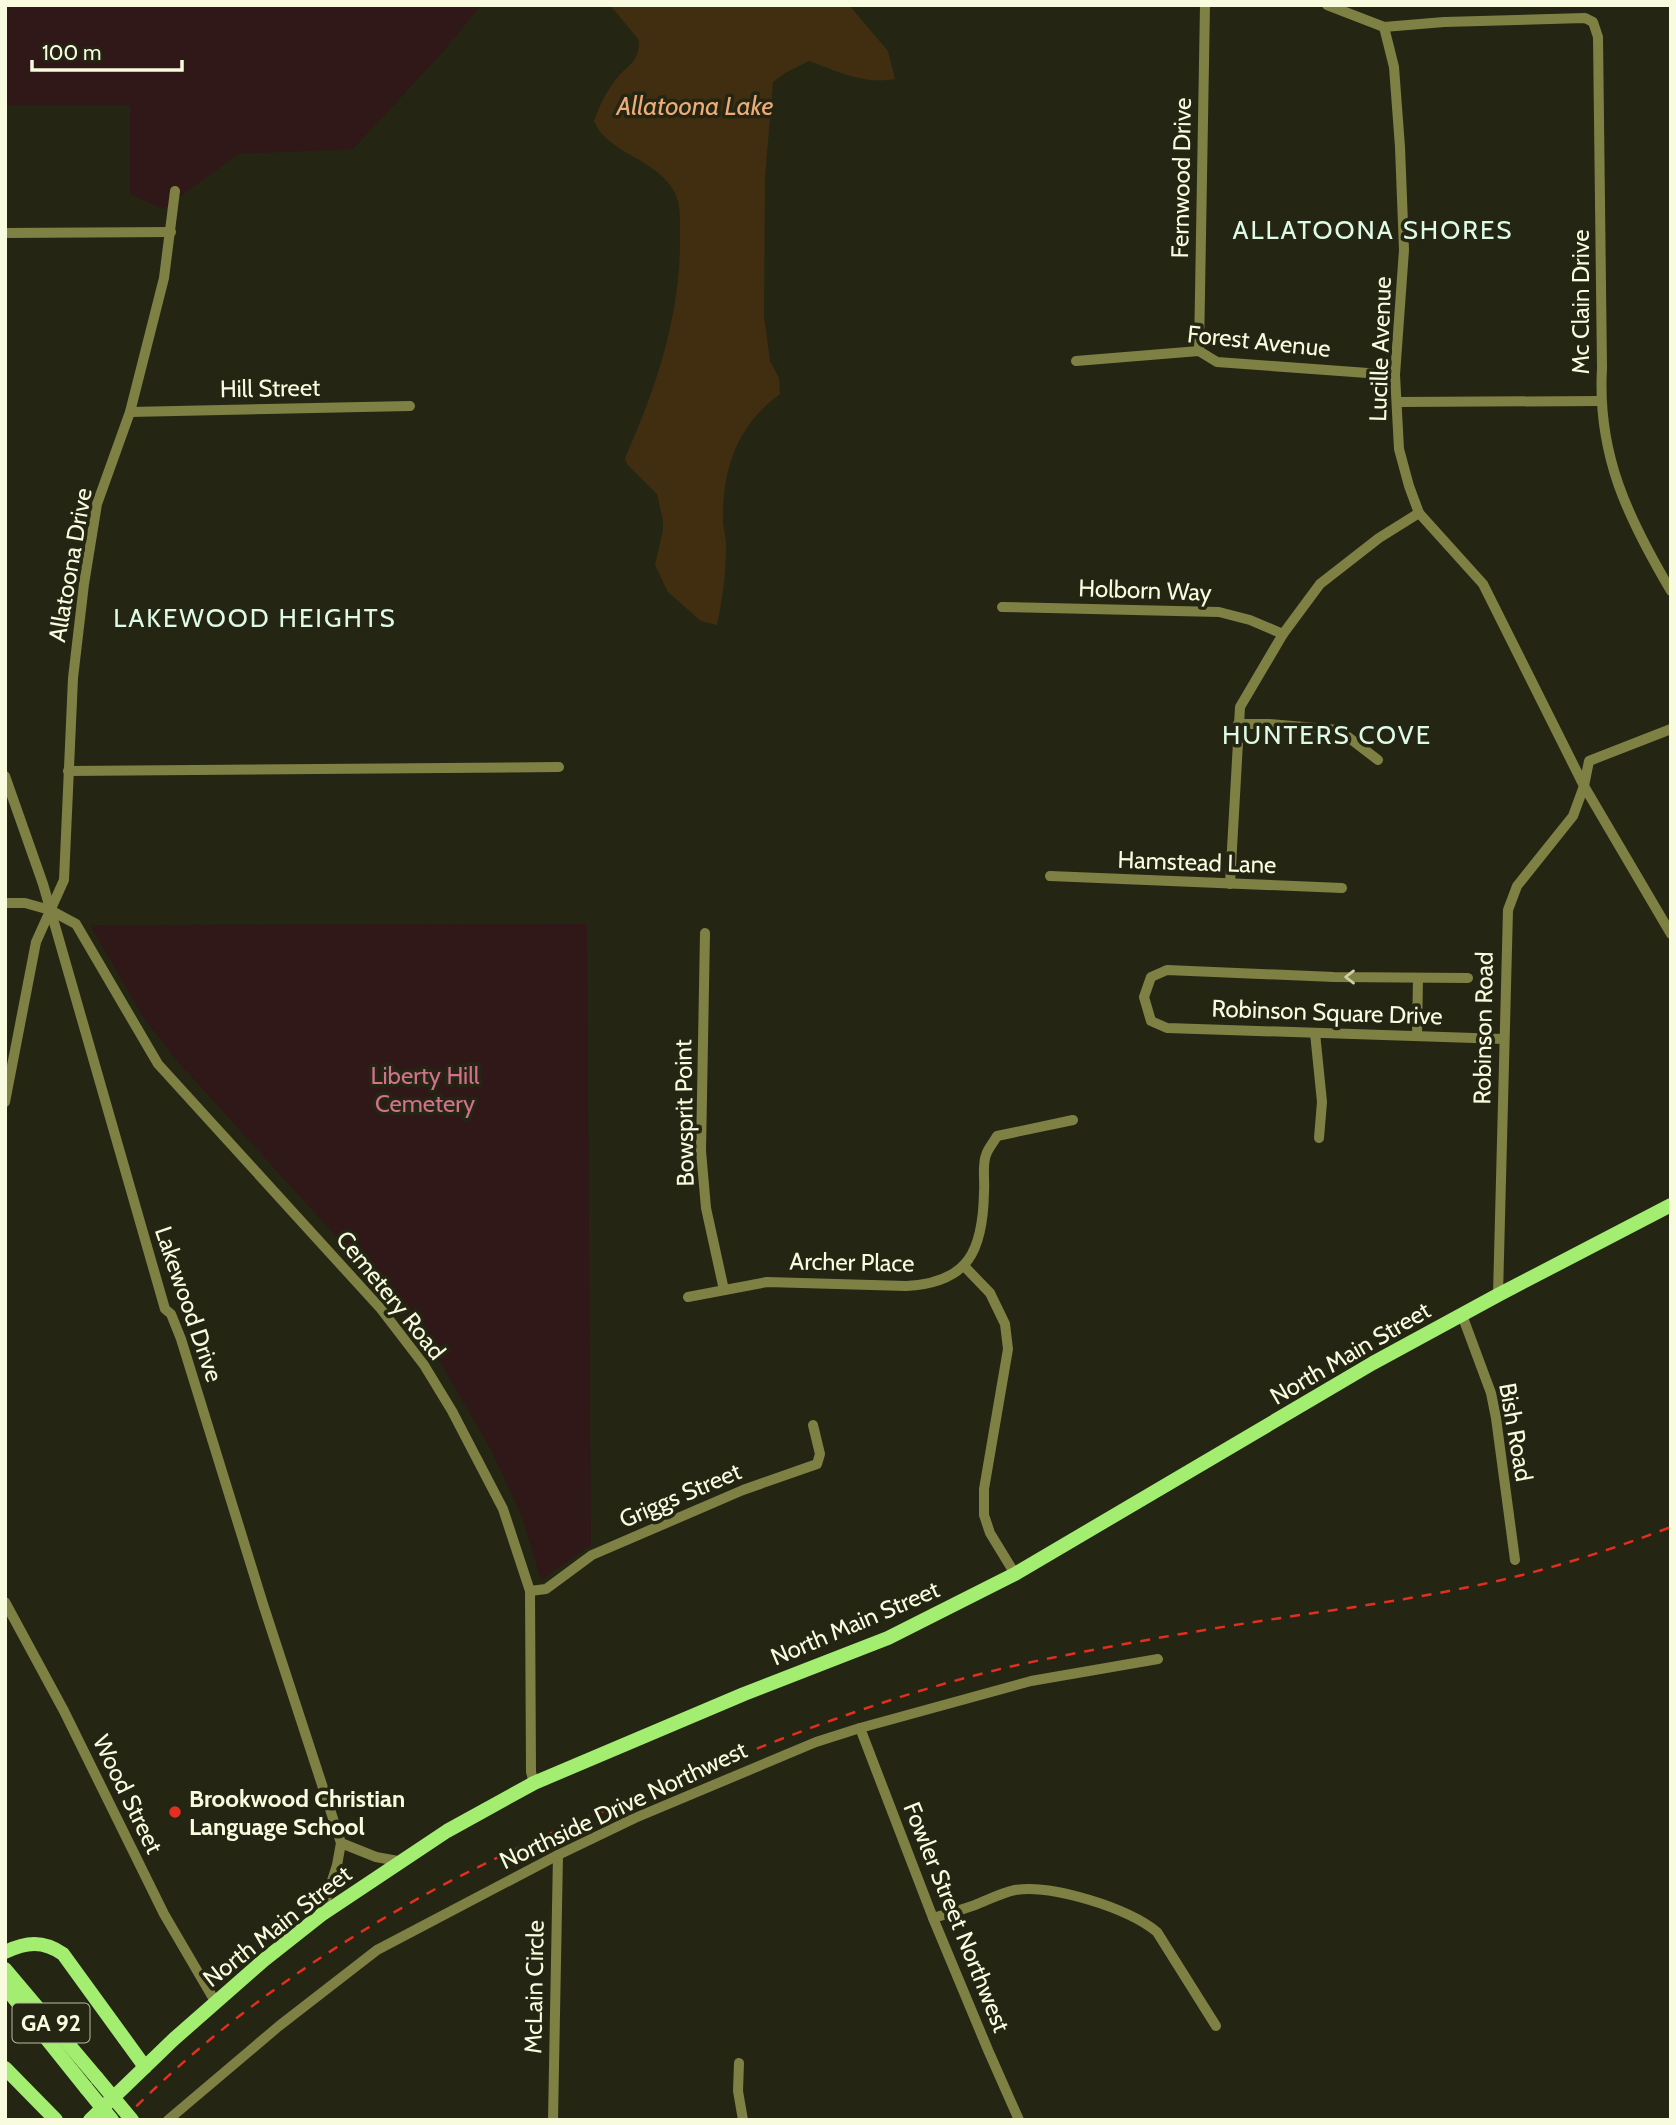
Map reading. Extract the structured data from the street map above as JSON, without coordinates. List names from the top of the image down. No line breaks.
{"streets":{"main road":["North Main Street","GA 92"],"street":["Fernwood Drive","Mc Clain Drive","Forest Avenue","Lucille Avenue","Hill Street","Allatoona Drive","Holborn Way","Hamstead Lane","Robinson Square Drive","Robinson Road","Bowsprit Point","Archer Place","Cemetery Road","Lakewood Drive","Bish Road","Griggs Street","Wood Street","Northside Drive Northwest","Fowler Street Northwest","McLain Circle"]},"crossings":[["Fernwood Drive","Forest Avenue"],["Mc Clain Drive","Lucille Avenue"],["Forest Avenue","Lucille Avenue"],["Lucille Avenue","Robinson Road"],["Hill Street","Allatoona Drive"],["Allatoona Drive","Cemetery Road"],["Allatoona Drive","Lakewood Drive"],["Robinson Square Drive","Robinson Road"],["Robinson Road","North Main Street"],["Bowsprit Point","Archer Place"],["Cemetery Road","Lakewood Drive"],["Cemetery Road","North Main Street"],["Cemetery Road","Griggs Street"],["Lakewood Drive","North Main Street"],["North Main Street","Bish Road"],["North Main Street","Wood Street"],["Northside Drive Northwest","Fowler Street Northwest"],["Northside Drive Northwest","McLain Circle"]],"districts":["ALLATOONA SHORES","LAKEWOOD HEIGHTS","HUNTERS COVE"],"water":["Allatoona Lake"],"parks":["Liberty Hill Cemetery"],"places":["Brookwood Christian Language School"],"scale_bar":"100 m"}
